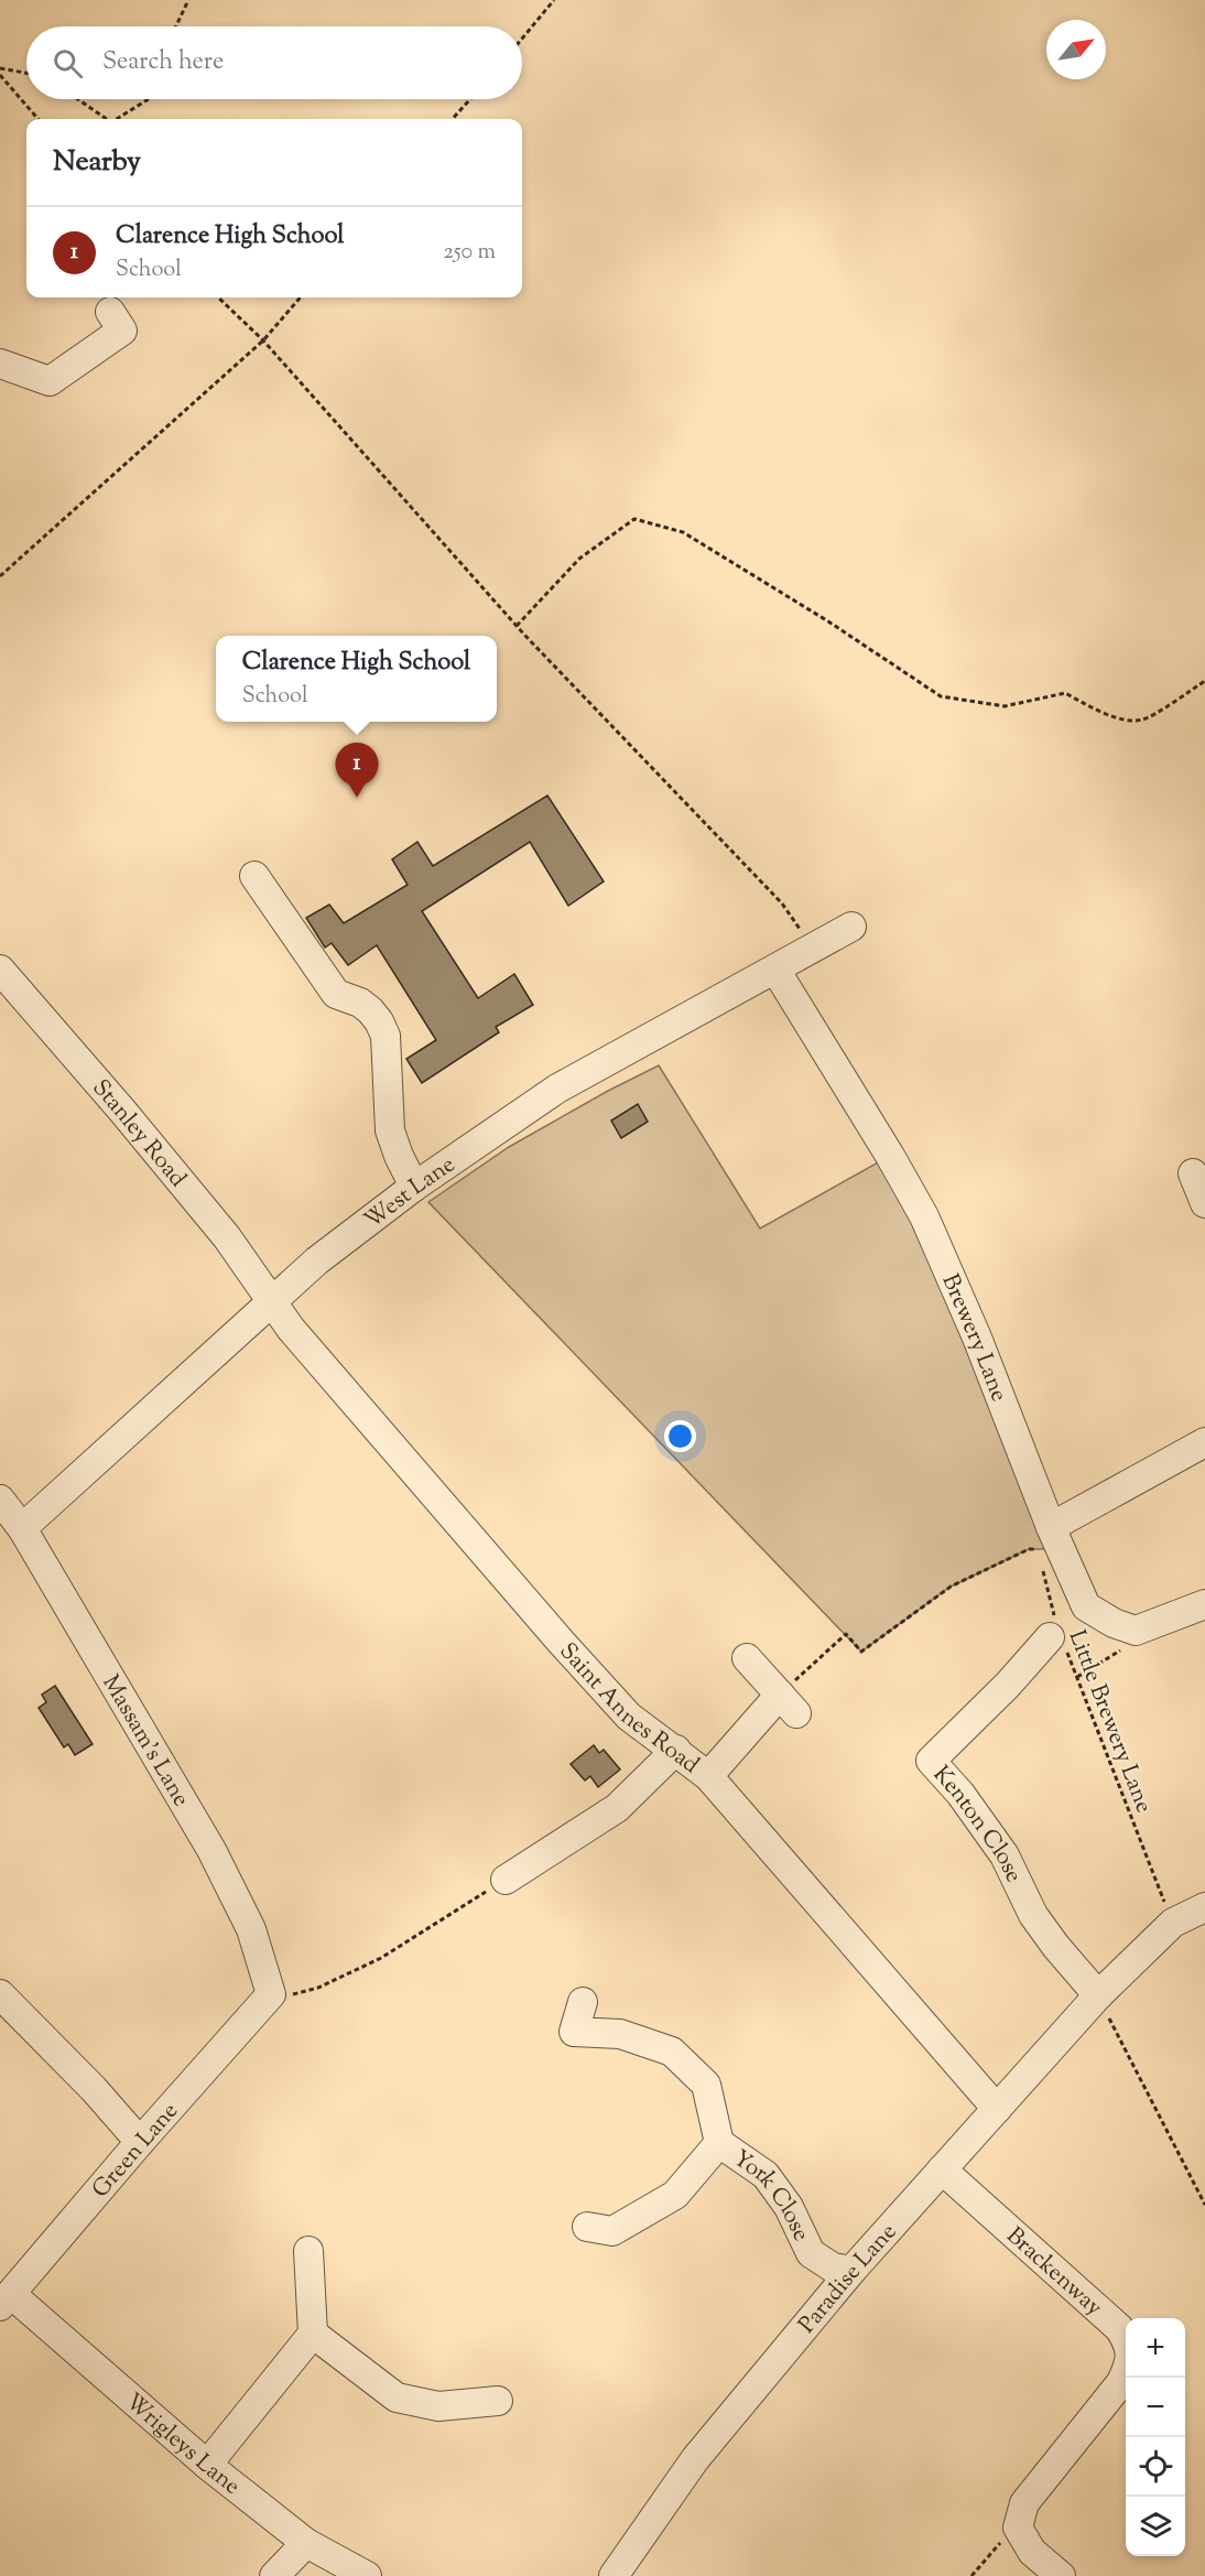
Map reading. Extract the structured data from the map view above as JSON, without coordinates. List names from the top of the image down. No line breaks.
{"streets":{"street":["Stanley Road","West Lane","Brewery Lane","Saint Annes Road","Massam's Lane","Kenton Close","Green Lane","York Close","Brackenway","Paradise Lane","Wrigleys Lane"],"path":["Little Brewery Lane"]},"crossings":[["Stanley Road","West Lane"],["Stanley Road","Saint Annes Road"],["West Lane","Brewery Lane"],["West Lane","Saint Annes Road"],["West Lane","Massam's Lane"],["Brewery Lane","Little Brewery Lane"],["Saint Annes Road","Paradise Lane"],["Little Brewery Lane","Kenton Close"],["Little Brewery Lane","Paradise Lane"],["Massam's Lane","Green Lane"],["Kenton Close","Paradise Lane"],["Green Lane","Wrigleys Lane"],["York Close","Paradise Lane"],["Brackenway","Paradise Lane"]],"north":"top right","page":{"search":"Search here","heading":"Nearby","list":[{"mark":"1","name":"Clarence High School","note":"School","value":"250 m"}],"popup":["Clarence High School","School"],"pins":"1","map_buttons":["+","−"]}}
